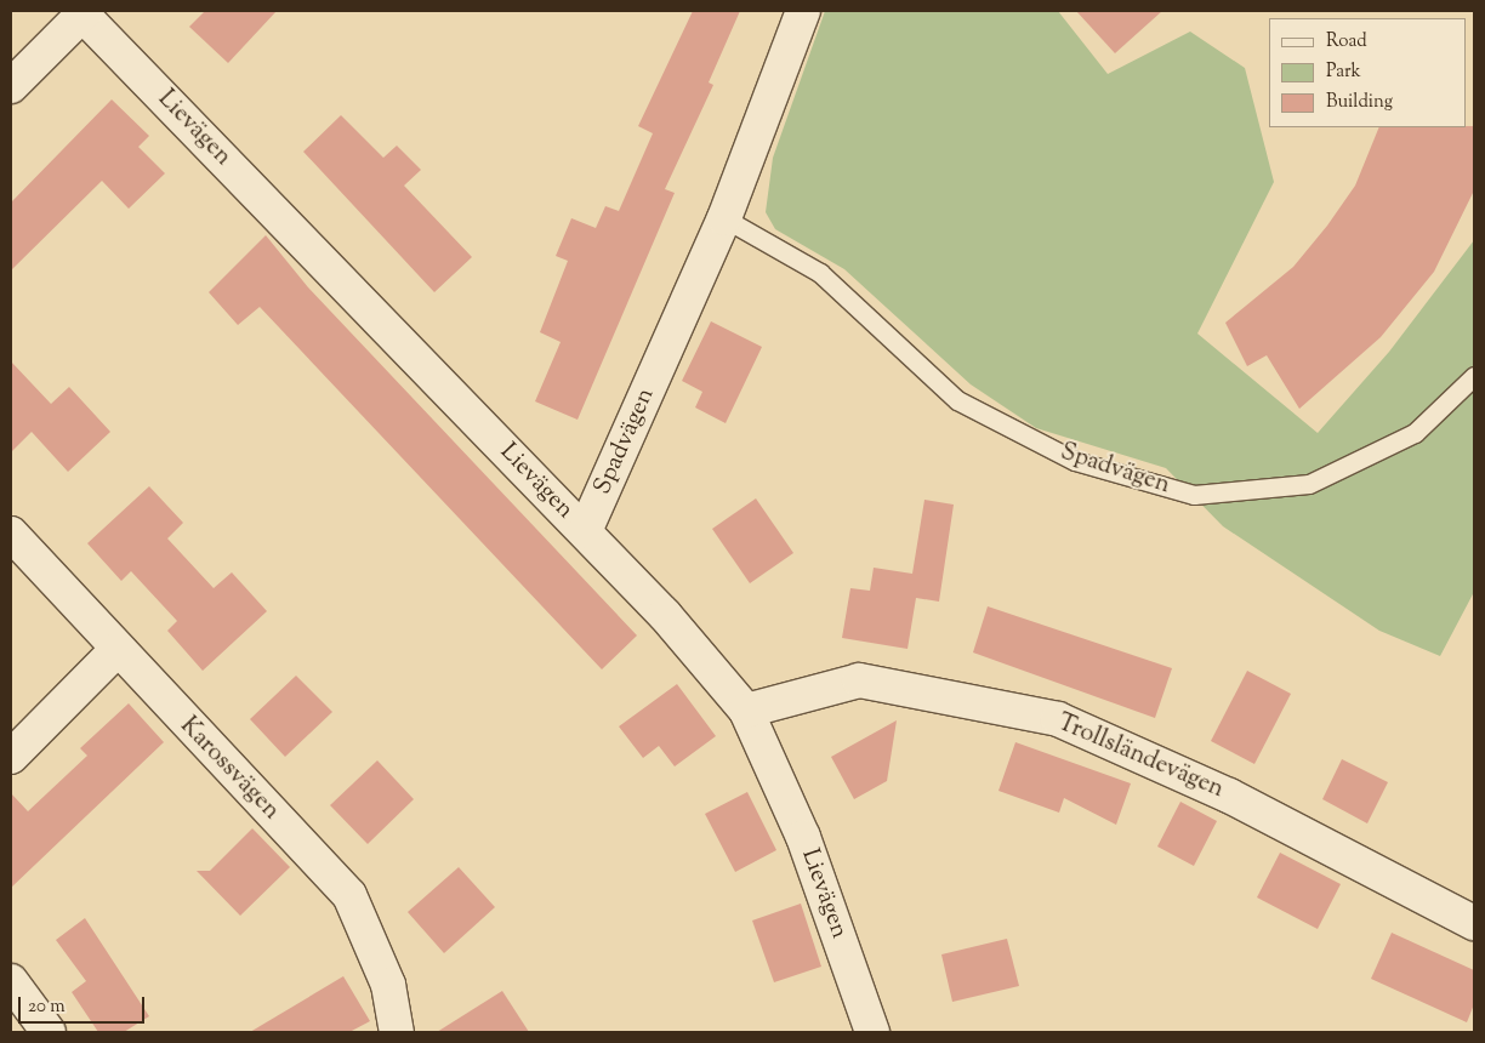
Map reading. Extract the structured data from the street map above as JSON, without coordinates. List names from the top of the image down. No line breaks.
{"streets":{"street":["Lievägen","Spadvägen","Trollsländevägen","Karossvägen"]},"crossings":[["Lievägen","Spadvägen"],["Lievägen","Trollsländevägen"]],"legend":["Road","Park","Building"],"scale_bar":"20 m"}
